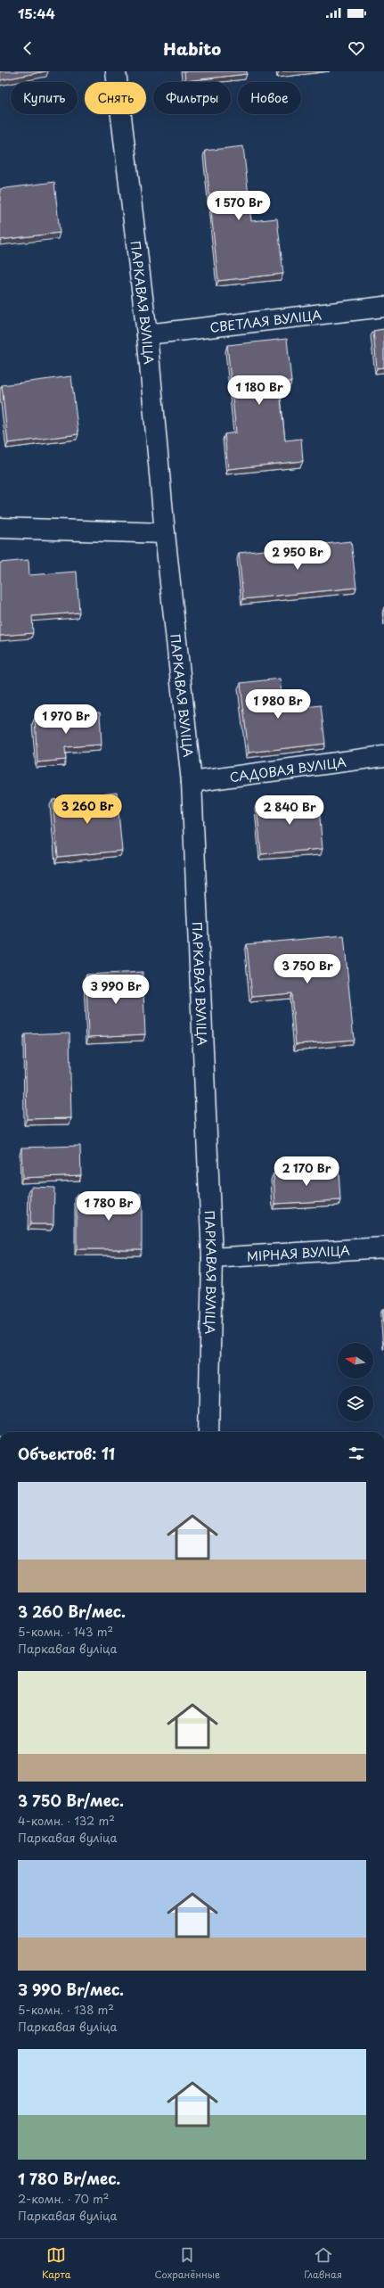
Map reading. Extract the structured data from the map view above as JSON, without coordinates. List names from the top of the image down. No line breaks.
{"streets":{"street":["ПАРКАВАЯ ВУЛІЦА","СВЕТЛАЯ ВУЛІЦА","САДОВАЯ ВУЛІЦА","МІРНАЯ ВУЛІЦА"]},"crossings":[["ПАРКАВАЯ ВУЛІЦА","СВЕТЛАЯ ВУЛІЦА"],["ПАРКАВАЯ ВУЛІЦА","САДОВАЯ ВУЛІЦА"],["ПАРКАВАЯ ВУЛІЦА","МІРНАЯ ВУЛІЦА"]],"north":"left","page":{"status":"15:44","header":"Habito","chip":["Купить","Снять","Фильтры","Новое"],"price":["1 570 Br","1 180 Br","2 950 Br","1 980 Br","1 970 Br","3 260 Br","2 840 Br","3 750 Br","3 990 Br","2 170 Br","1 780 Br"],"heading":"Объектов: 11","list":[{"name":"3 260 Br/мес.","note":"5-комн. · 143 m² · Паркавая вуліца"},{"name":"3 750 Br/мес.","note":"4-комн. · 132 m² · Паркавая вуліца"},{"name":"3 990 Br/мес.","note":"5-комн. · 138 m² · Паркавая вуліца"},{"name":"1 780 Br/мес.","note":"2-комн. · 70 m² · Паркавая вуліца"}],"tabs":["Карта","Сохранённые","Главная"]}}
